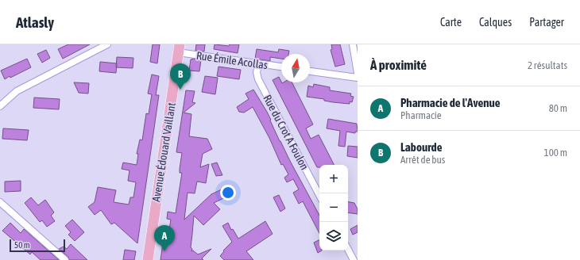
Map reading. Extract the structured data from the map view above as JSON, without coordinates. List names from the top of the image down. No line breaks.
{"streets":{"main road":["Avenue Édouard Vaillant"],"street":["Rue Émile Acollas","Rue du Crot A Foulon"]},"crossings":[["Rue Émile Acollas","Rue du Crot A Foulon"],["Rue Émile Acollas","Avenue Édouard Vaillant"]],"scale_bar":"50 m","north":"top","page":{"header":"Atlasly","nav":["Carte","Calques","Partager"],"heading":["À proximité","2 résultats"],"pins":["B","A"],"list":[{"mark":"A","name":"Pharmacie de l'Avenue","note":"Pharmacie","value":"80 m"},{"mark":"B","name":"Labourde","note":"Arrêt de bus","value":"100 m"}],"map_buttons":["+","−"],"scale":"50 m"}}
